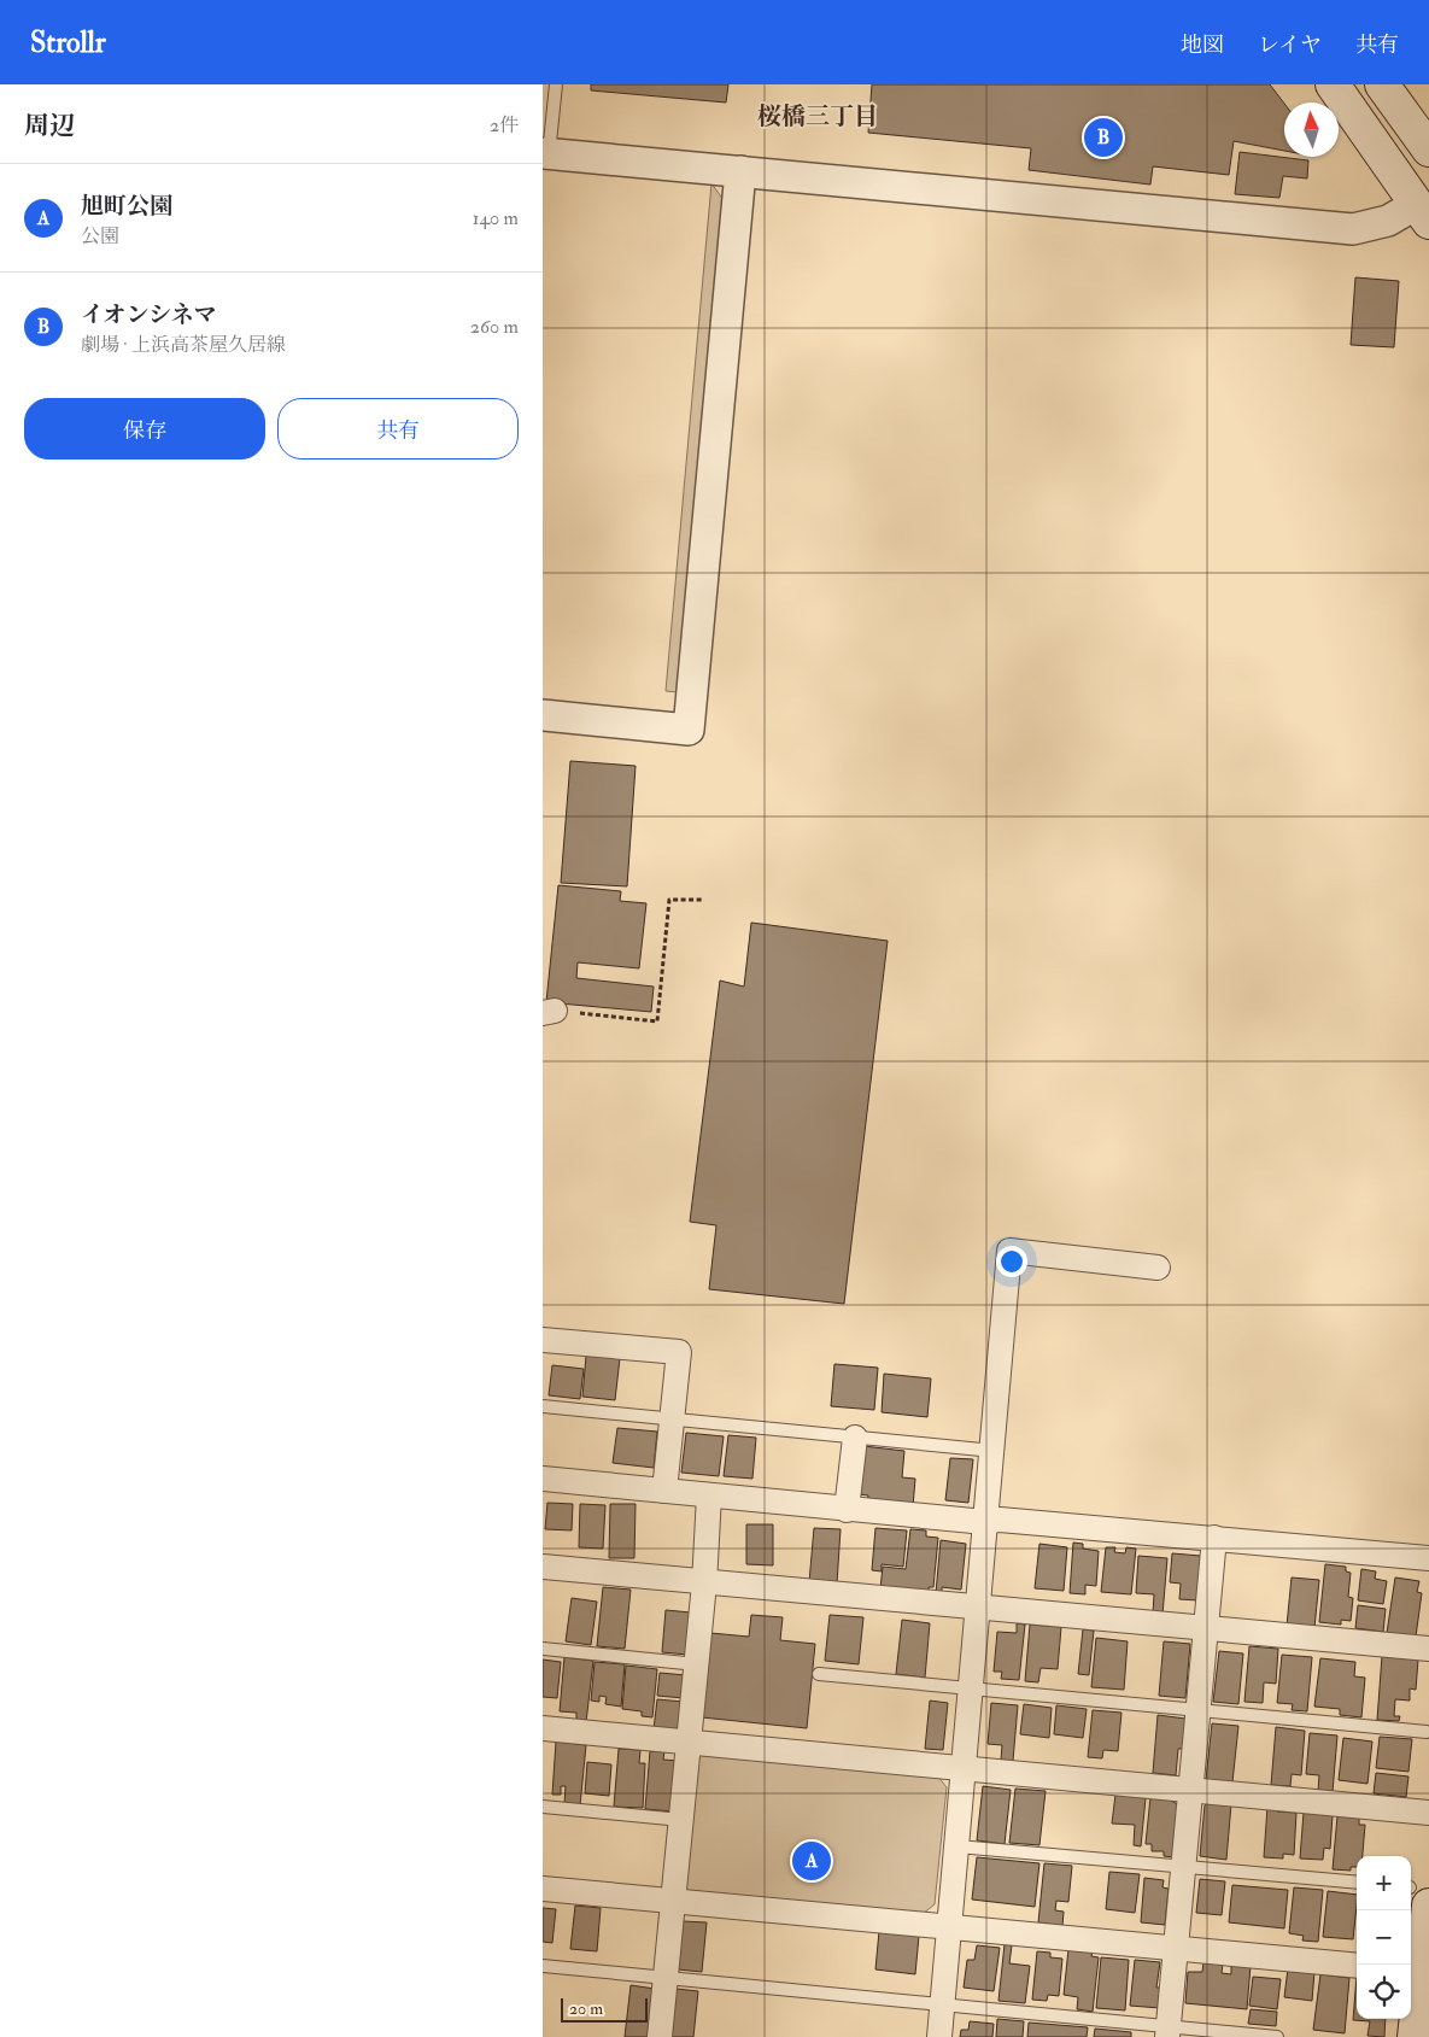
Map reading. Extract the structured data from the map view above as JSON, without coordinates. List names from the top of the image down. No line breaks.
{"districts":["桜橋三丁目"],"scale_bar":"20 m","north":"top","page":{"header":"Strollr","nav":["地図","レイヤ","共有"],"heading":["周辺","2件"],"pins":["B","A"],"list":[{"mark":"A","name":"旭町公園","note":"公園","value":"140 m"},{"mark":"B","name":"イオンシネマ","note":"劇場 · 上浜高茶屋久居線","value":"260 m"}],"buttons":["保存","共有"],"map_buttons":["+","−"],"scale":"20 m"}}
